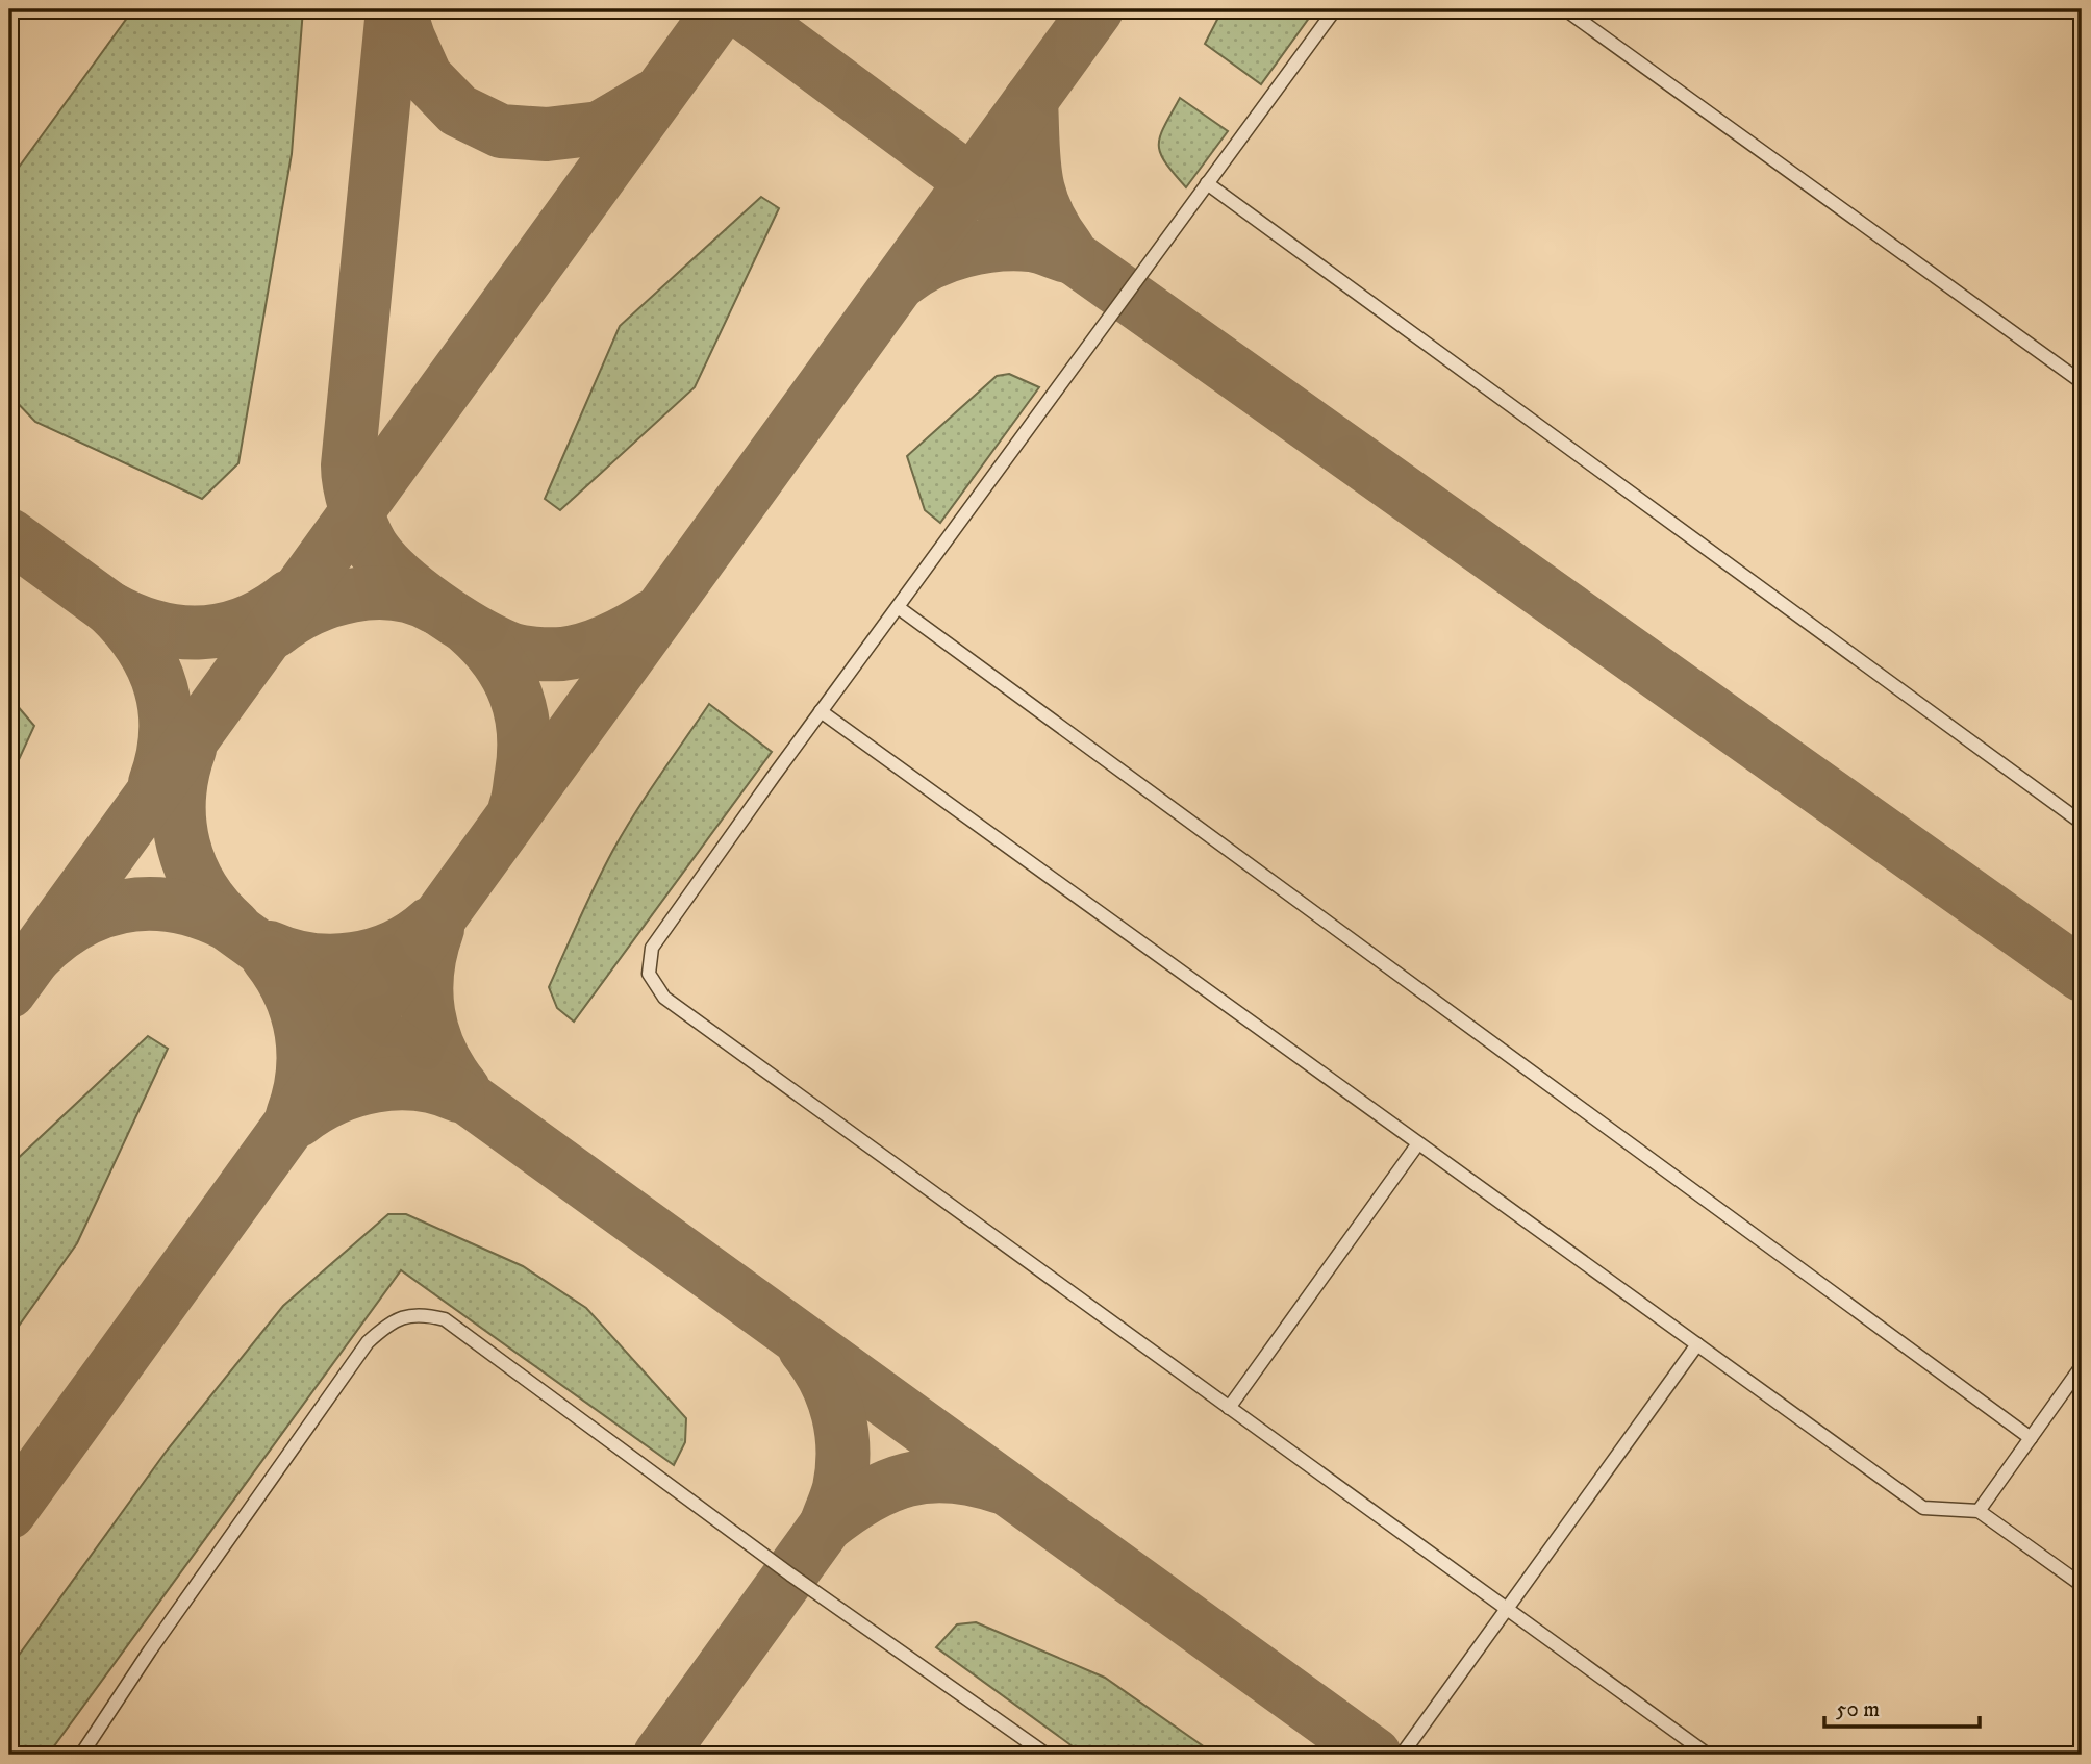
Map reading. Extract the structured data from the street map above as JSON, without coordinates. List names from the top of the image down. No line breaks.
{"scale_bar":"50 m"}
